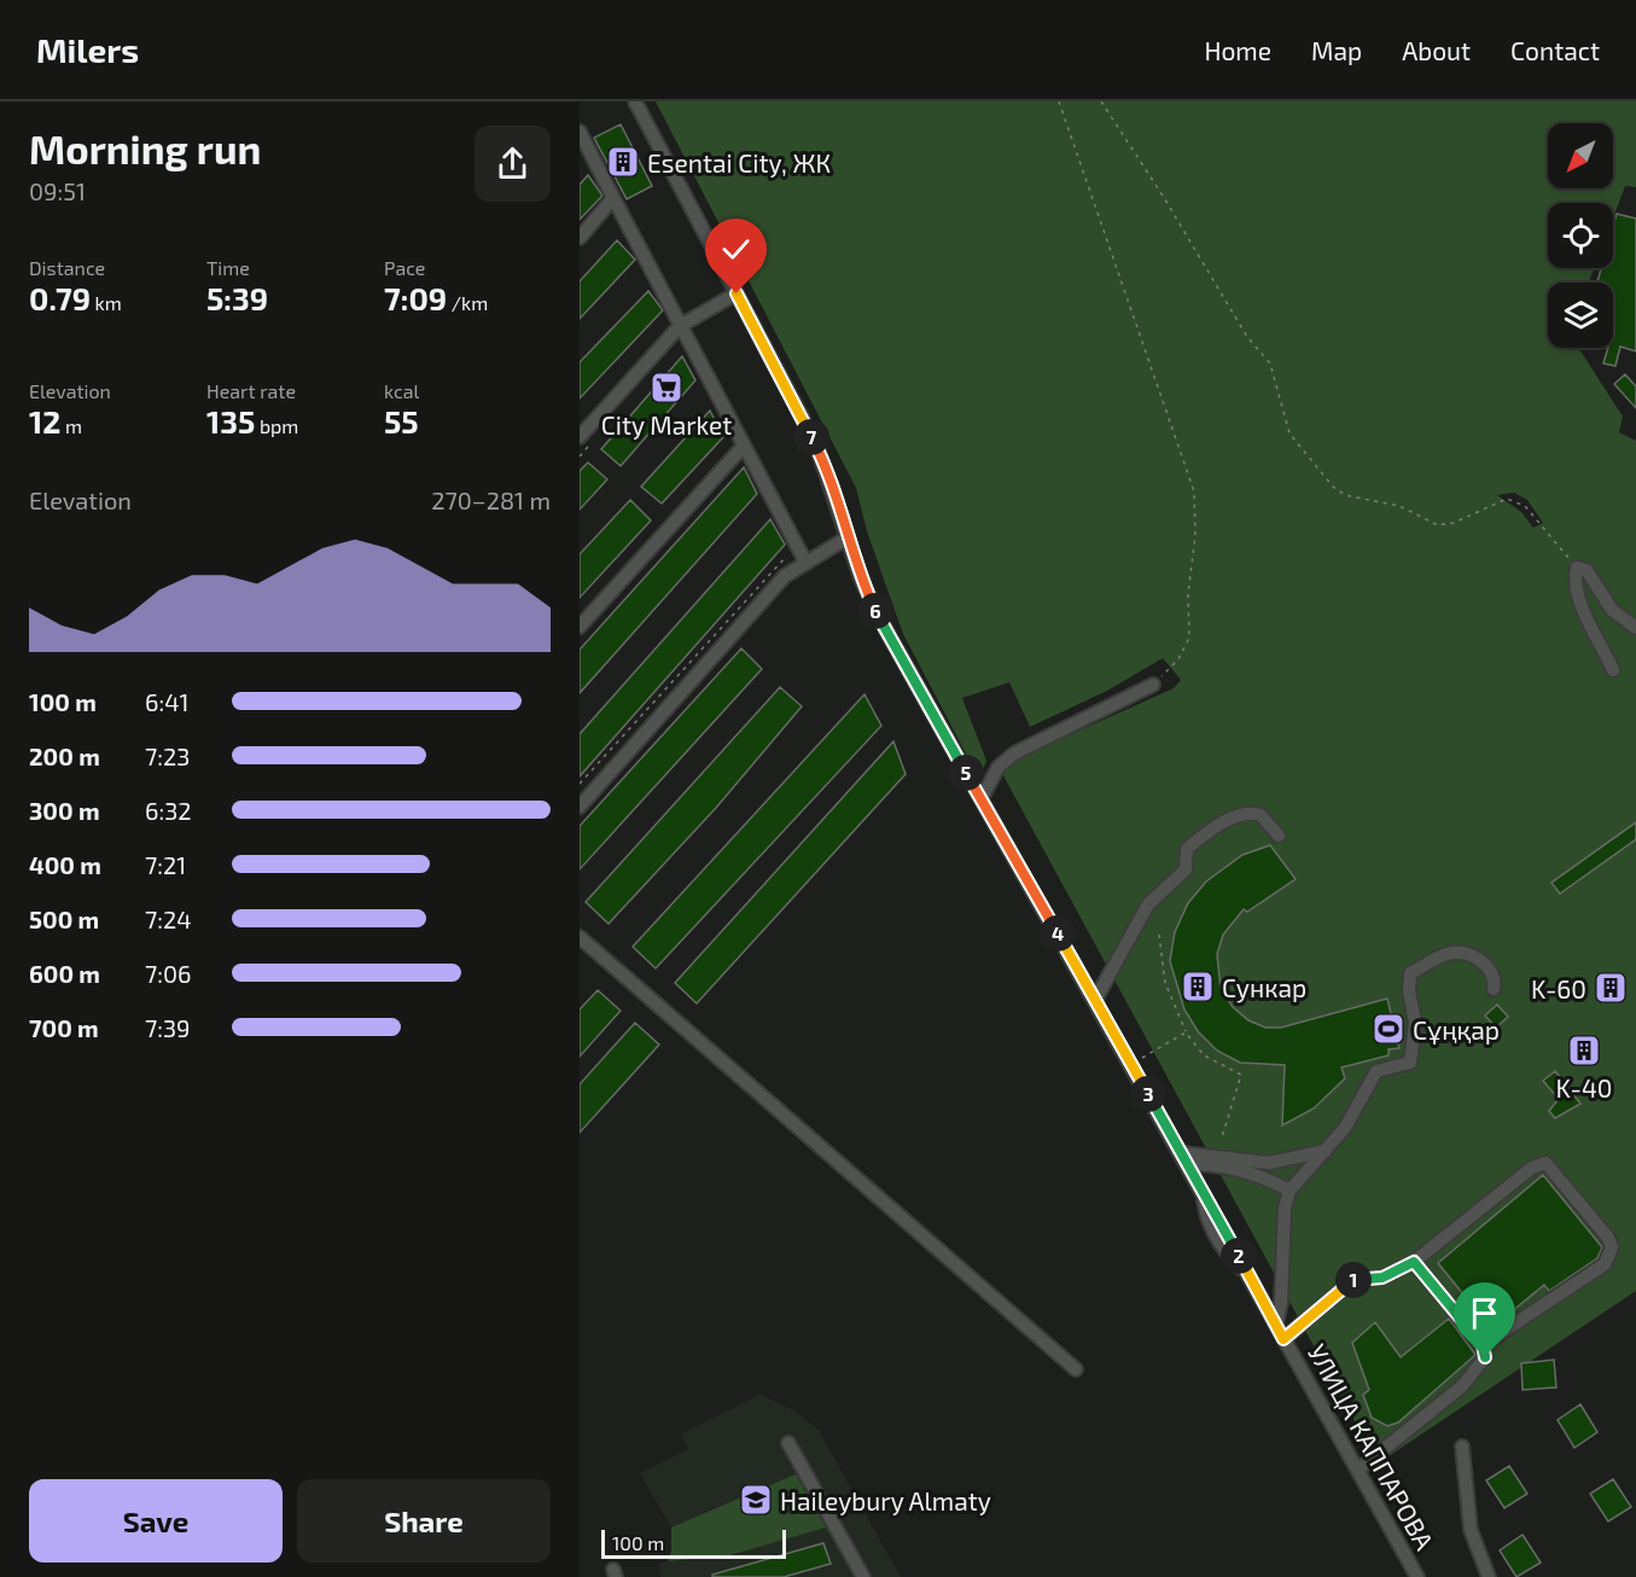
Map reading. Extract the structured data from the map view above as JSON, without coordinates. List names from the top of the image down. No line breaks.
{"streets":{"street":["УЛИЦА КАППАРОВА"]},"places":{"building":["Esentai City, ЖК","Сункар","K-60","K-40"],"supermarket":["City Market"],"sports":["Сұңқар"],"school or university":["Haileybury Almaty"]},"scale_bar":"100 m","north":"bottom left","page":{"header":"Milers","nav":["Home","Map","About","Contact"],"heading":["Morning run","09:51"],"stats":[["Distance","0.79 km"],["Time","5:39"],["Pace","7:09 /km"],["Elevation","12 m"],["Heart rate","135 bpm"],["kcal","55"]],"pins":["7","6","5","4","3","2","1"],"chart":["Elevation","270–281 m"],"list":[{"name":"100 m","note":"6:41"},{"name":"200 m","note":"7:23"},{"name":"300 m","note":"6:32"},{"name":"400 m","note":"7:21"},{"name":"500 m","note":"7:24"},{"name":"600 m","note":"7:06"},{"name":"700 m","note":"7:39"}],"buttons":["Save","Share"],"scale":"100 m"}}
